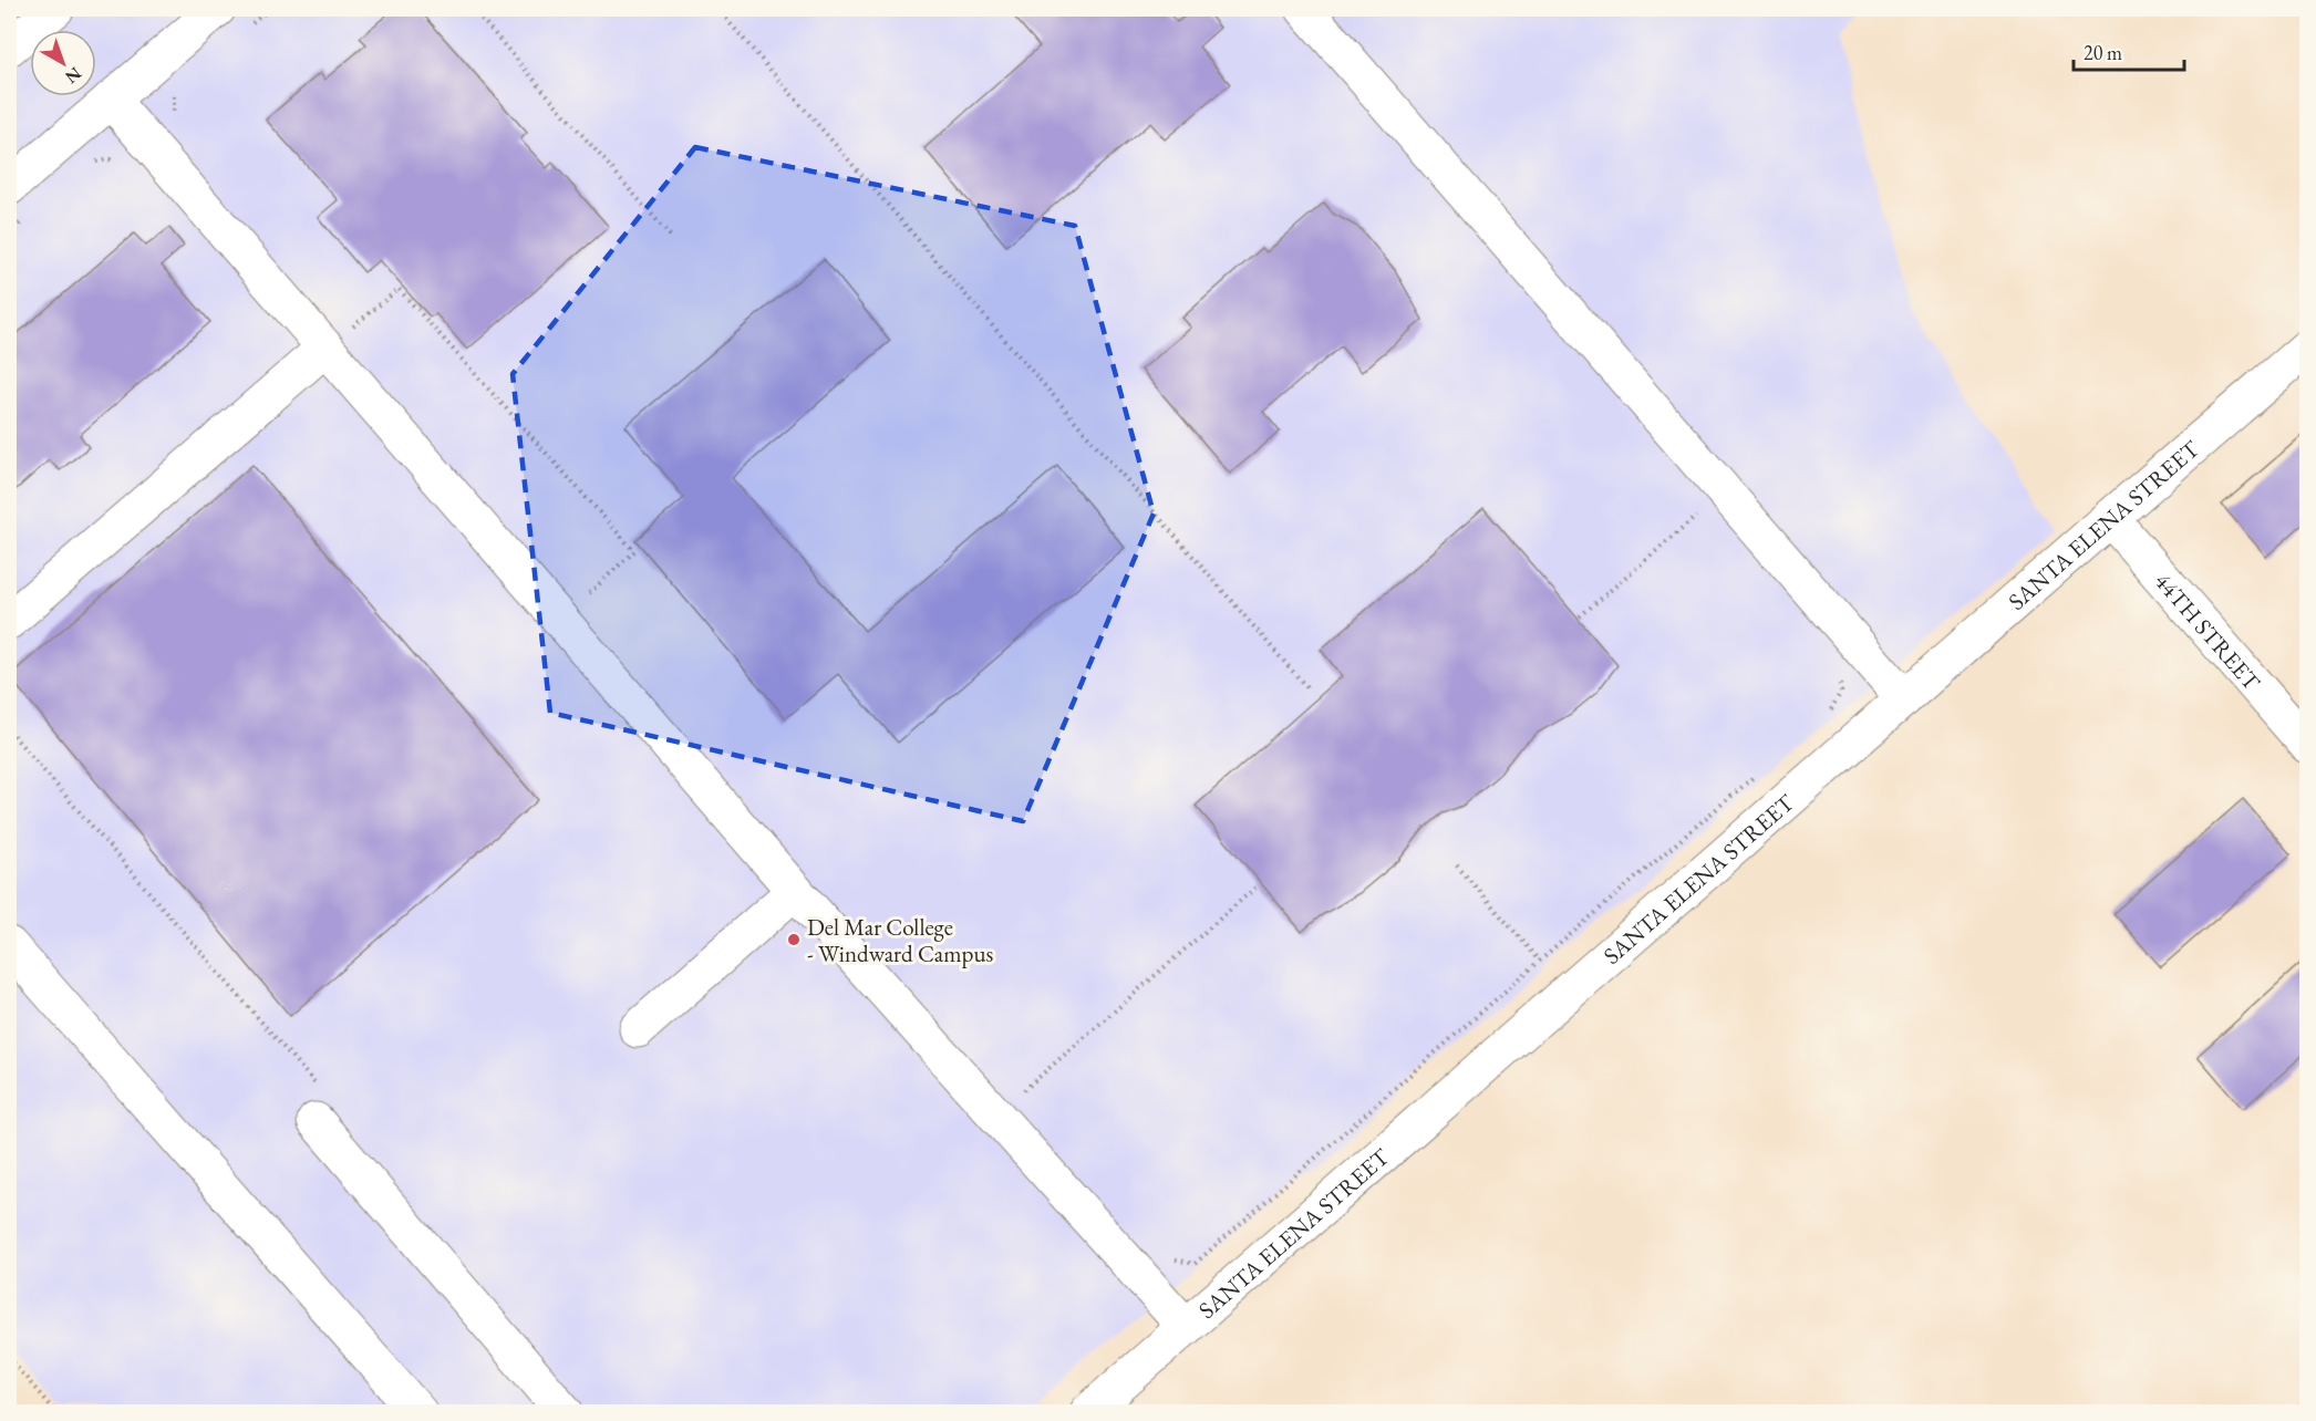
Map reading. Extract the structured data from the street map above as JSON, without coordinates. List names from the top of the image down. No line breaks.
{"streets":{"street":["SANTA ELENA STREET","44TH STREET"]},"crossings":[["SANTA ELENA STREET","44TH STREET"]],"places":["Del Mar College - Windward Campus"],"scale_bar":"20 m","north":"bottom right"}
